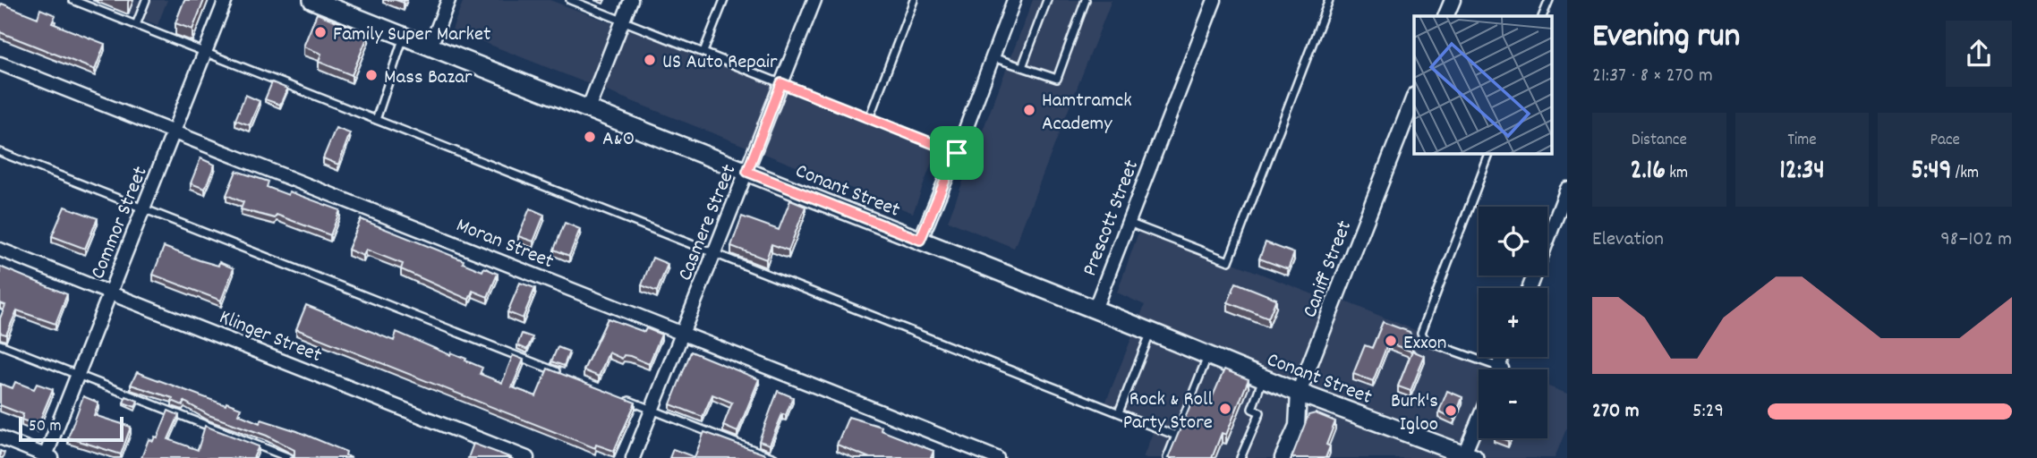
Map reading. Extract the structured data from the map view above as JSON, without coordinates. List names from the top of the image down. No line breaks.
{"streets":{"main road":["Conant Street"],"street":["Prescott Street","Commor Street","Casmere Street","Moran Street","Caniff Street","Klinger Street"]},"crossings":[["Conant Street","Prescott Street"],["Conant Street","Casmere Street"],["Conant Street","Caniff Street"],["Commor Street","Moran Street"],["Commor Street","Klinger Street"],["Casmere Street","Moran Street"]],"places":["Family Super Market","US Auto Repair","Mass Bazar","Hamtramck Academy","A&O","Exxon","Rock & Roll Party Store","Burk's Igloo"],"scale_bar":"50 m","page":{"heading":["Evening run","21:37 · 8 × 270 m"],"stats":[["Distance","2.16 km"],["Time","12:34"],["Pace","5:49 /km"]],"map_buttons":["+","−"],"chart":["Elevation","98–102 m"],"list":[{"name":"270 m","note":"5:29"}],"scale":"50 m"}}
